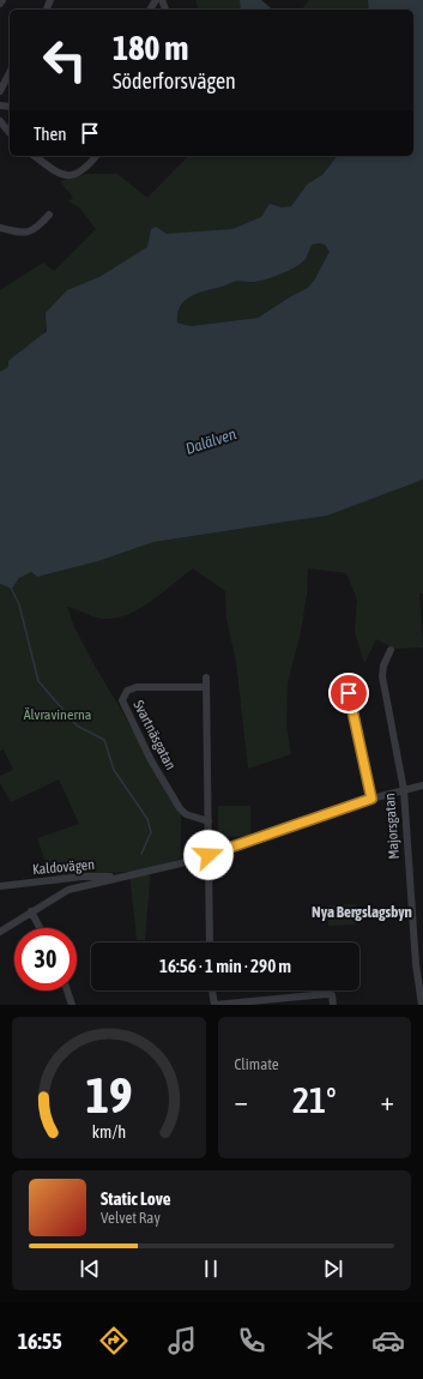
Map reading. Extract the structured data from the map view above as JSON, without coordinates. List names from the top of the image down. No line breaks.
{"streets":{"street":["Svartnäsgatan","Majorsgatan","Kaldovägen"]},"districts":["Nya Bergslagsbyn"],"water":["Dalälven"],"parks":["Älvravinerna"],"page":{"turn":["180 m","Söderforsvägen"],"then":"Then","limit":"30","trip":"16:56 · 1 min · 290 m","tile":"Climate","heat":["−","21°","+"],"song":["Static Love","Velvet Ray"],"tabs":"16:55","gauge":["19","km/h"]}}
